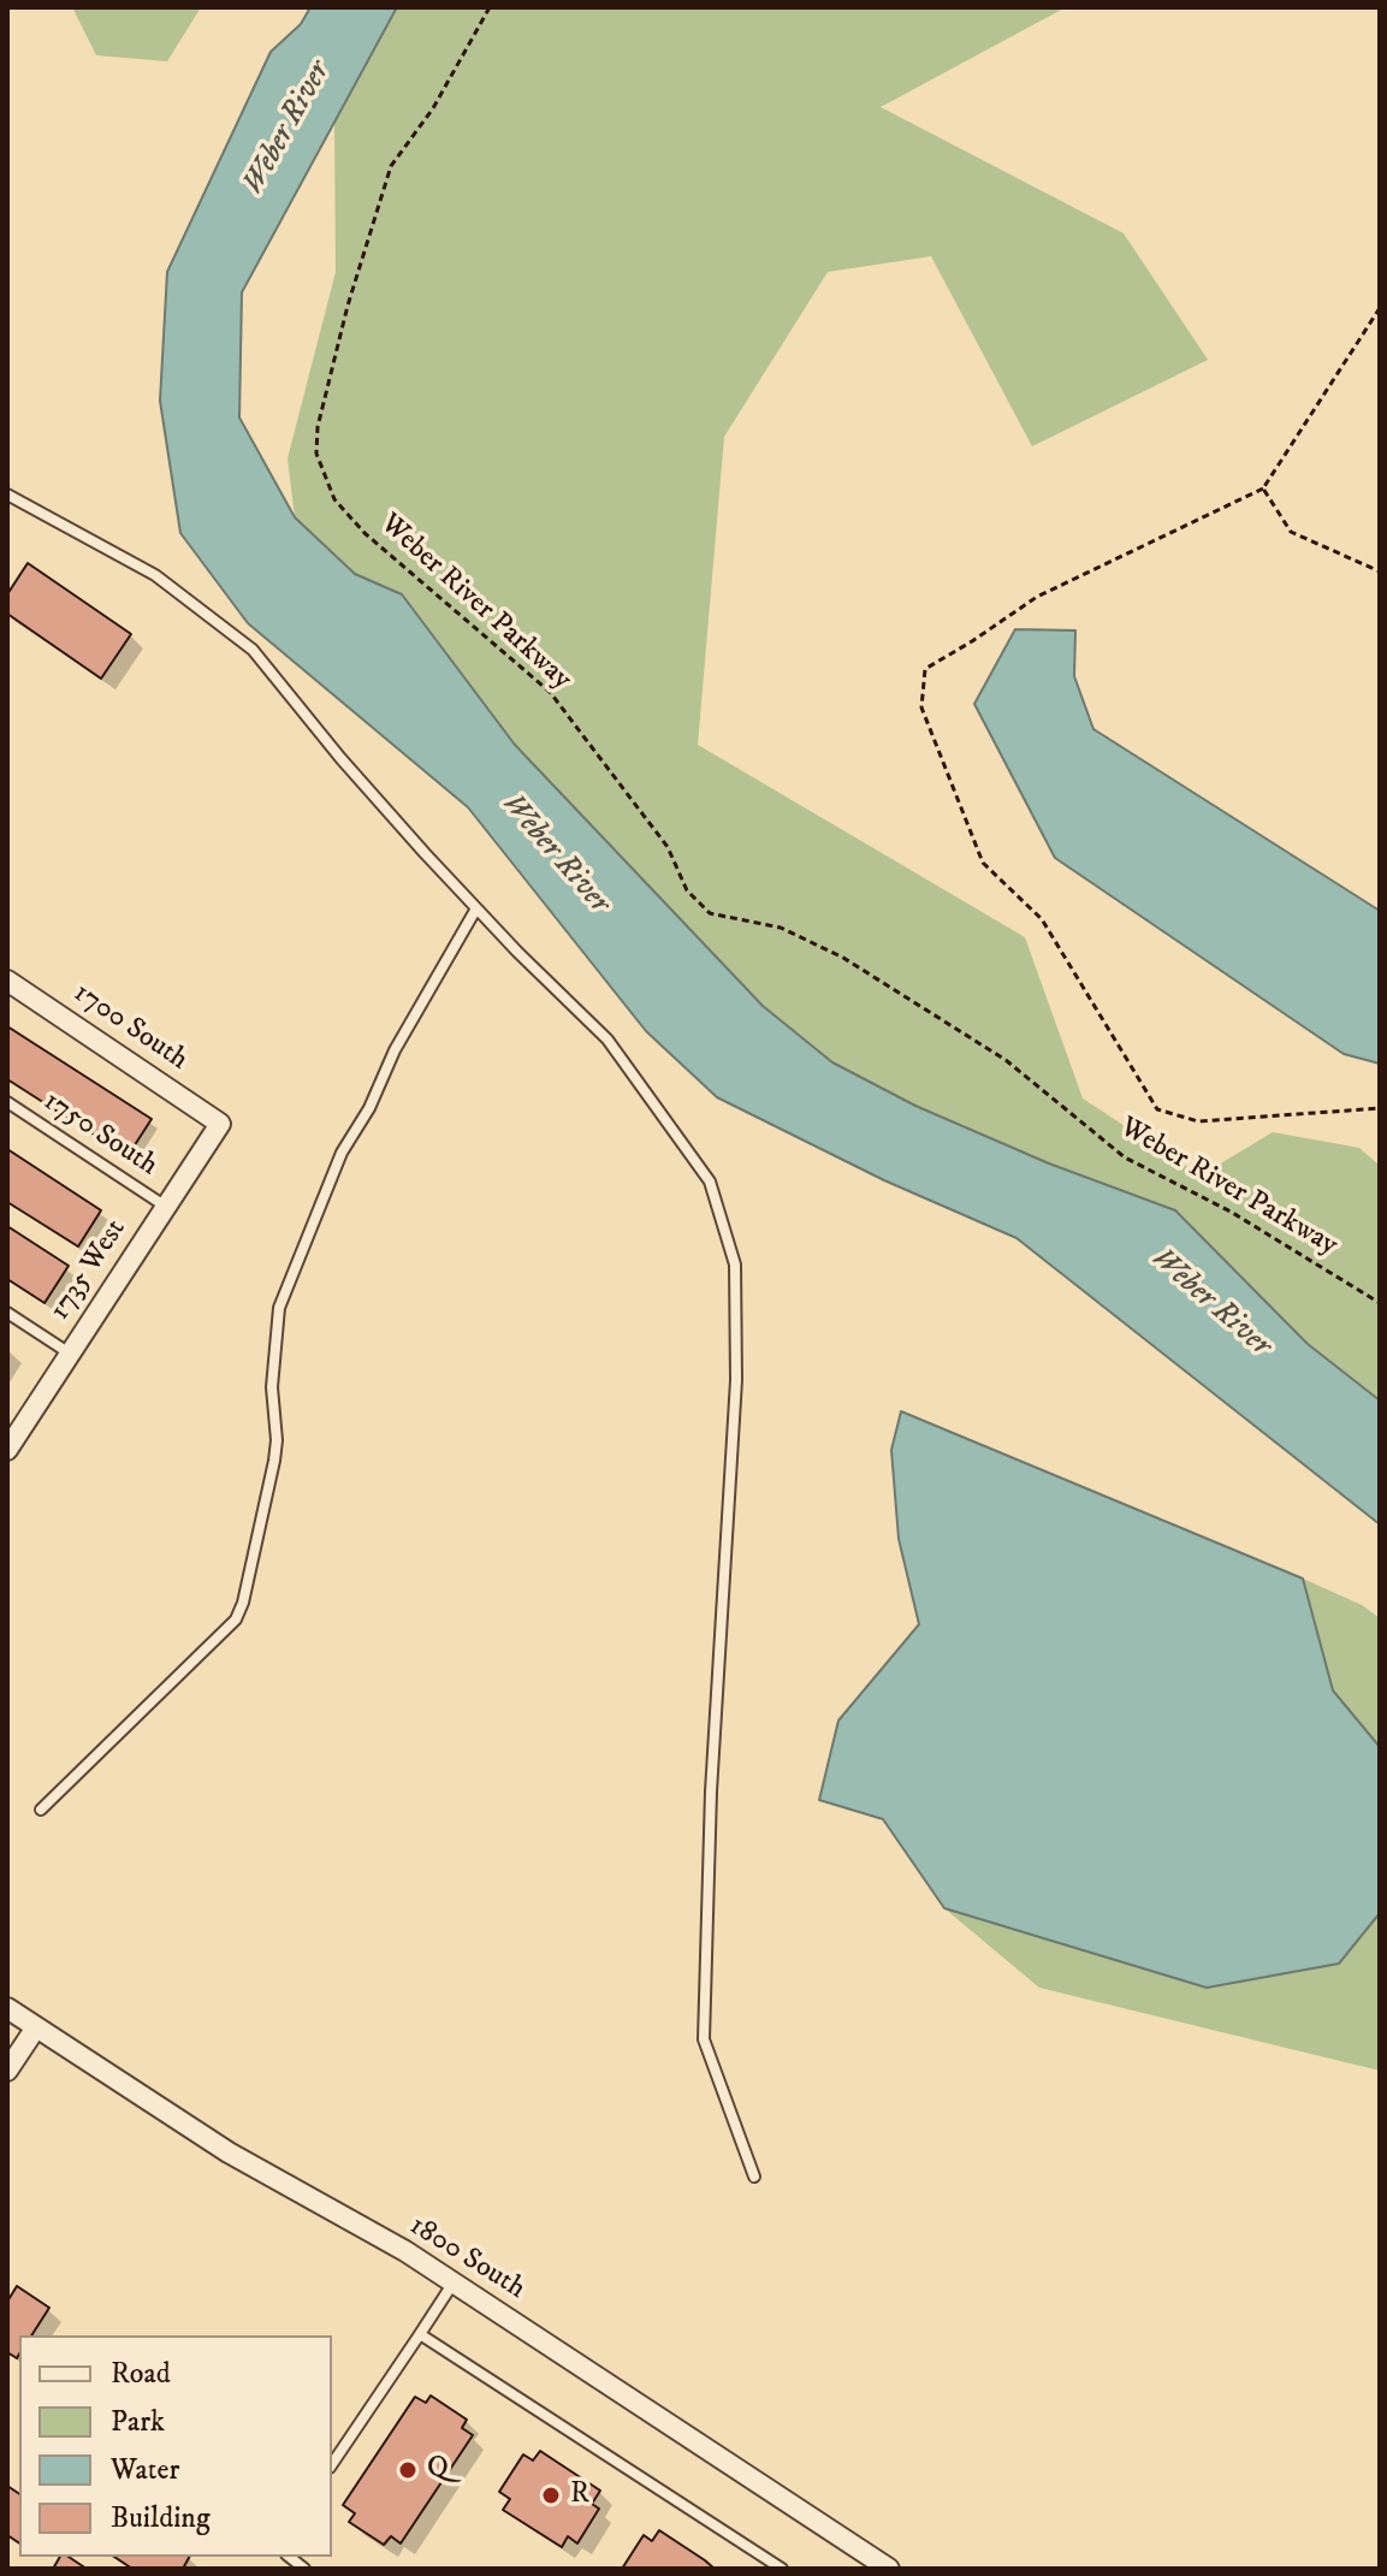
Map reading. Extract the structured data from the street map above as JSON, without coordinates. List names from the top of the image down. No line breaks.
{"streets":{"street":["1700 South","1735 West","1800 South"],"lane":["1750 South"],"path":["Weber River Parkway"]},"crossings":[["1700 South","1735 West"],["1750 South","1735 West"]],"water":["Weber River"],"places":["Q","R"],"legend":["Road","Park","Water","Building"]}
